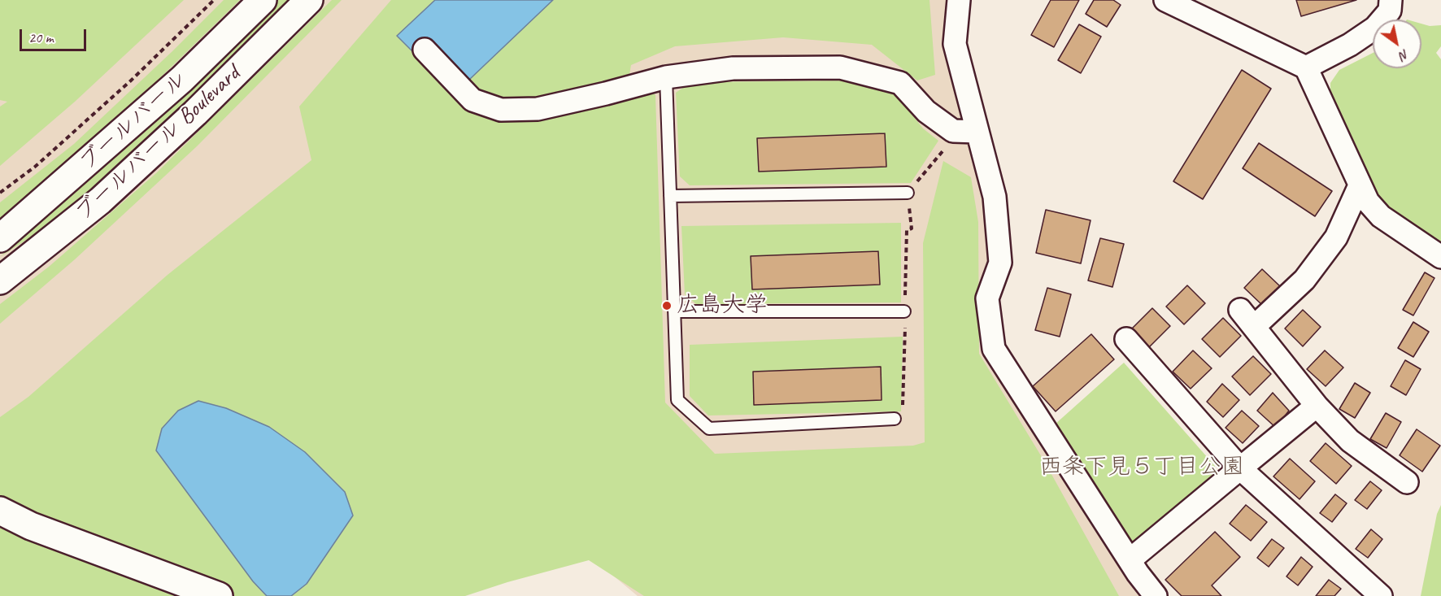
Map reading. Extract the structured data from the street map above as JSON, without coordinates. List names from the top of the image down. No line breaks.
{"streets":{"street":["ブールバール","ブールバール Boulevard"]},"parks":["西条下見５丁目公園"],"places":["広島大学"],"scale_bar":"20 m","north":"bottom right"}
